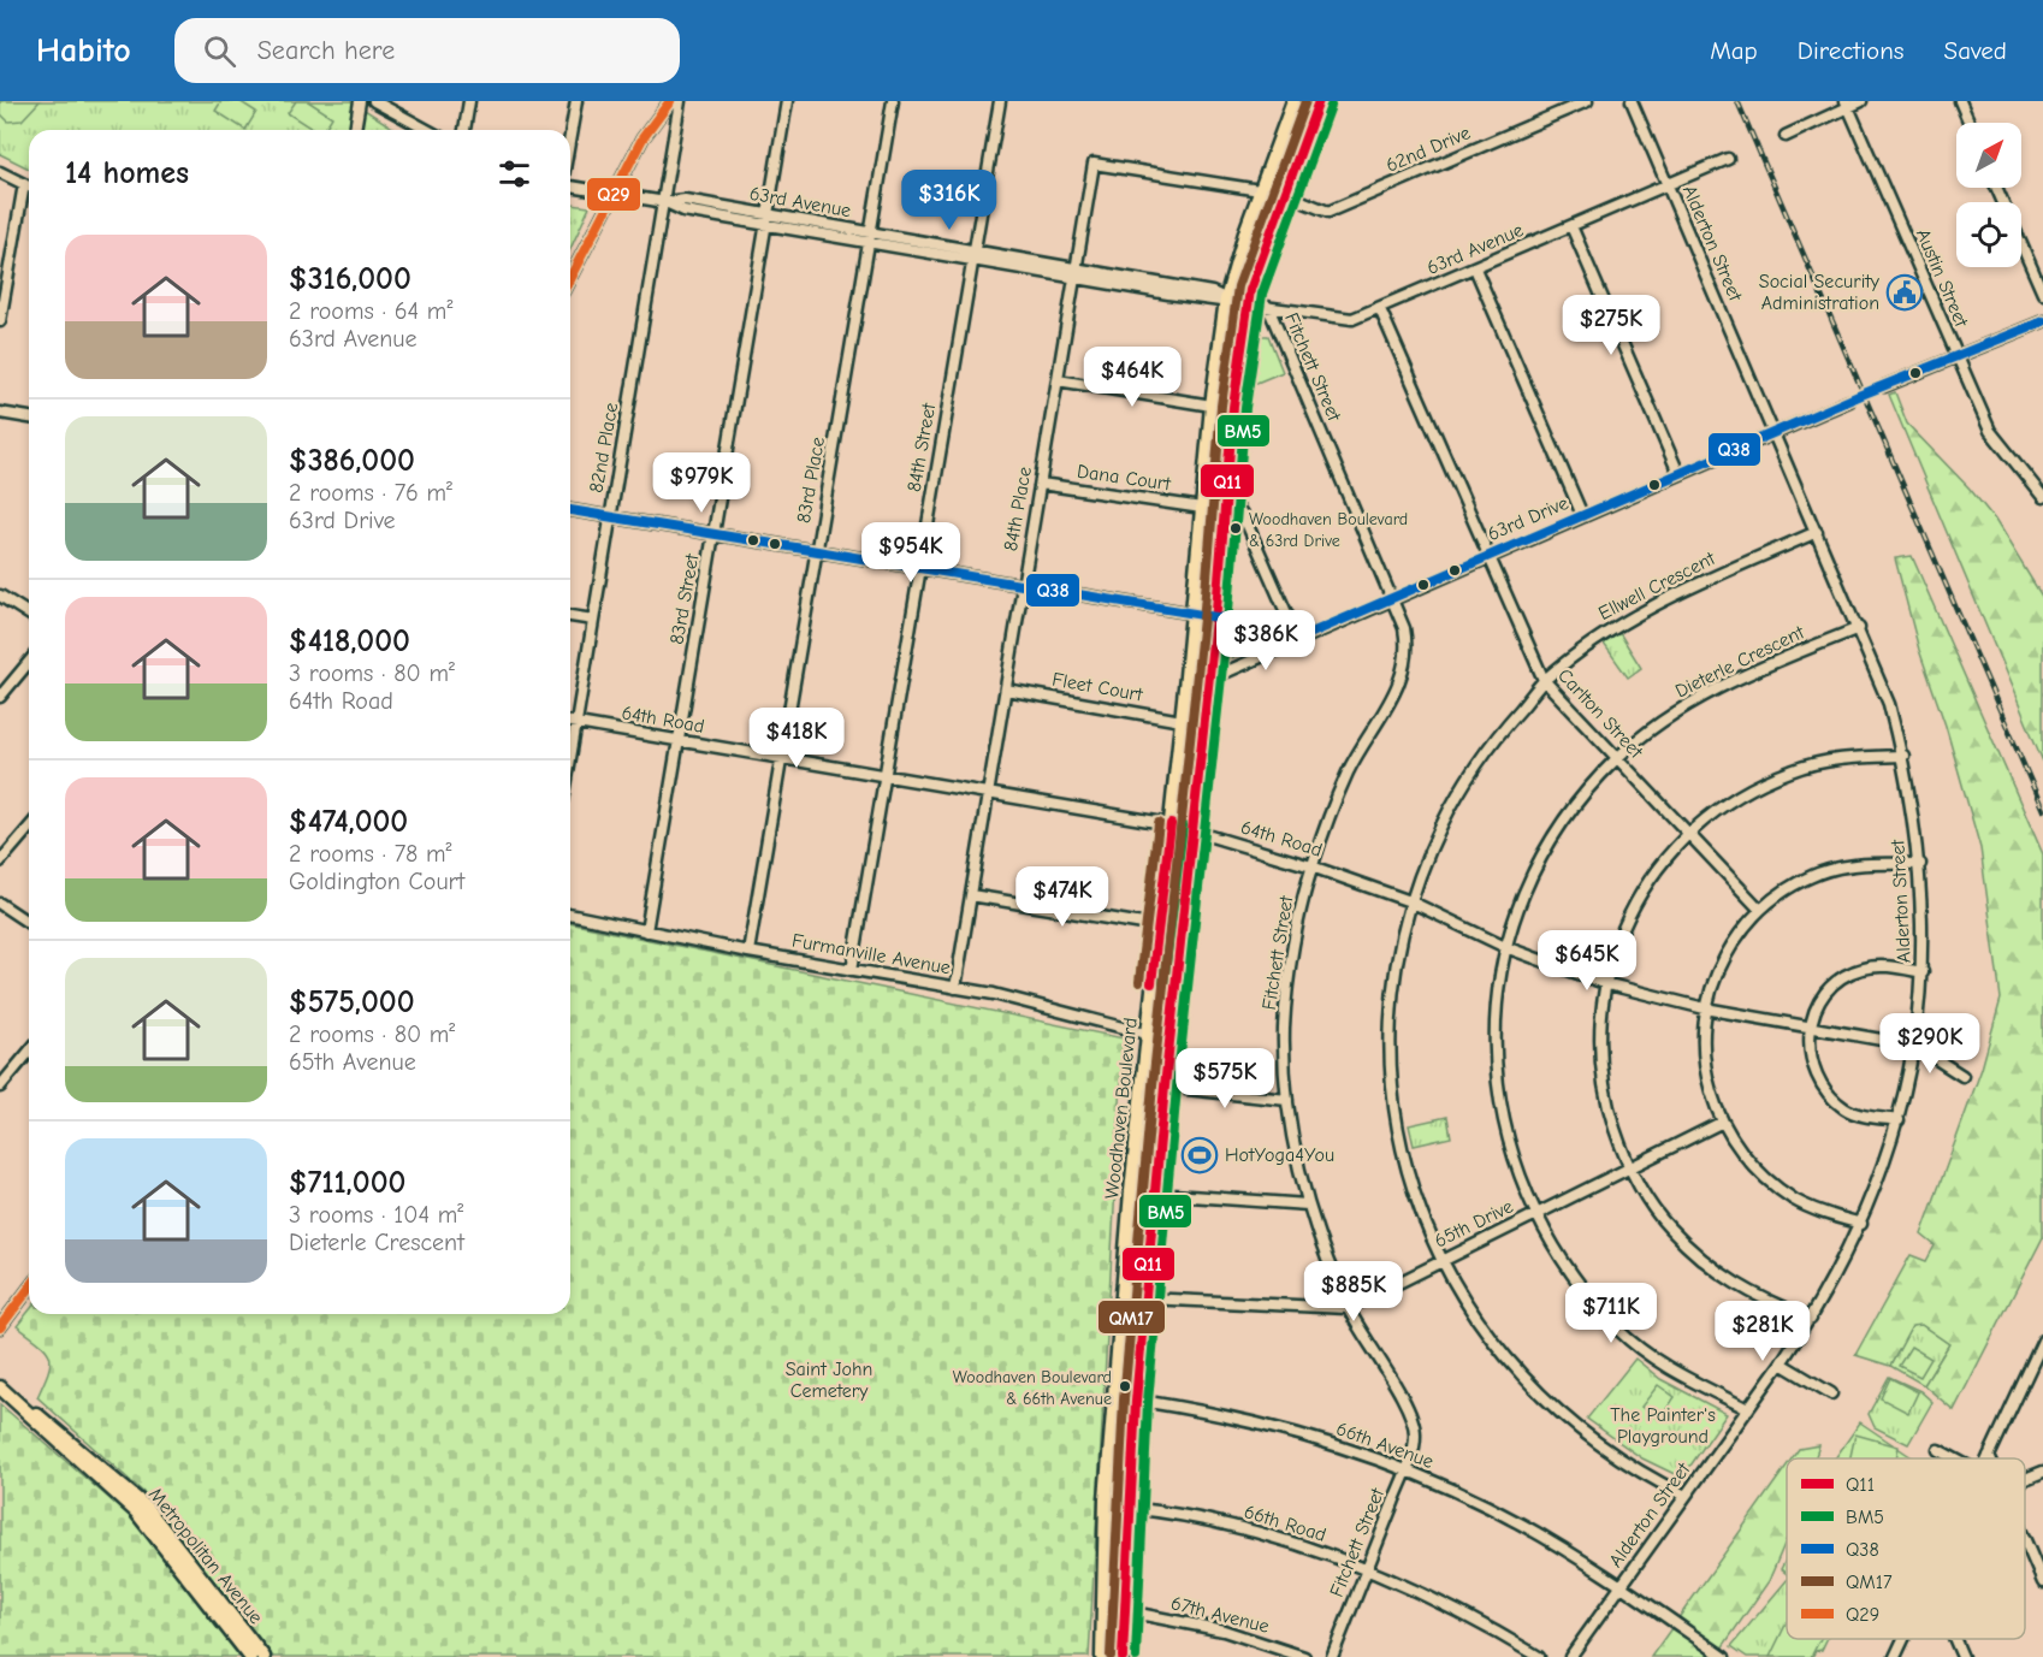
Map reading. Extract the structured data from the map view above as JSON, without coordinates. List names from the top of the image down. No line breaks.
{"streets":{"main road":["Woodhaven Boulevard","Metropolitan Avenue"],"street":["62nd Drive","63rd Avenue","Alderton Street","Austin Street","Fitchett Street","82nd Place","84th Street","Dana Court","83rd Place","84th Place","63rd Drive","Ellwell Crescent","83rd Street","Dieterle Crescent","Fleet Court","Carlton Street","64th Road","Furmanville Avenue","65th Drive","66th Avenue","66th Road","67th Avenue"]},"crossings":[["62nd Drive","Woodhaven Boulevard"],["63rd Avenue","Alderton Street"],["63rd Avenue","Fitchett Street"],["63rd Avenue","82nd Place"],["63rd Avenue","84th Street"],["63rd Avenue","83rd Place"],["63rd Avenue","84th Place"],["63rd Avenue","83rd Street"],["63rd Avenue","Carlton Street"],["63rd Avenue","Woodhaven Boulevard"],["Alderton Street","63rd Drive"],["Alderton Street","Ellwell Crescent"],["Alderton Street","Dieterle Crescent"],["Alderton Street","64th Road"],["Alderton Street","66th Avenue"],["Fitchett Street","63rd Drive"],["Fitchett Street","64th Road"],["Fitchett Street","65th Drive"],["Fitchett Street","66th Avenue"],["Fitchett Street","66th Road"],["82nd Place","63rd Drive"],["82nd Place","64th Road"],["84th Street","63rd Drive"],["84th Street","64th Road"],["84th Street","Furmanville Avenue"],["Dana Court","84th Place"],["Dana Court","Woodhaven Boulevard"],["83rd Place","63rd Drive"],["83rd Place","64th Road"],["83rd Place","Furmanville Avenue"],["84th Place","63rd Drive"],["84th Place","Fleet Court"],["84th Place","64th Road"],["84th Place","Furmanville Avenue"],["84th Place","Woodhaven Boulevard"],["63rd Drive","83rd Street"],["63rd Drive","Carlton Street"],["63rd Drive","Woodhaven Boulevard"],["Ellwell Crescent","Carlton Street"],["Ellwell Crescent","64th Road"],["Ellwell Crescent","65th Drive"],["83rd Street","64th Road"],["83rd Street","Furmanville Avenue"],["Dieterle Crescent","Carlton Street"],["Dieterle Crescent","64th Road"],["Dieterle Crescent","65th Drive"],["Fleet Court","Woodhaven Boulevard"],["64th Road","Woodhaven Boulevard"],["Furmanville Avenue","Woodhaven Boulevard"],["Woodhaven Boulevard","65th Drive"],["Woodhaven Boulevard","66th Avenue"],["Woodhaven Boulevard","66th Road"],["Woodhaven Boulevard","67th Avenue"]],"parks":["Saint John Cemetery","The Painter's Playground"],"places":{"public building":["Social Security Administration"],"other":["Woodhaven Boulevard & 63rd Drive","Woodhaven Boulevard & 66th Avenue"],"sports":["HotYoga4You"]},"lines":["transit line Q11","transit line QM17","transit line Q29","transit line BM5","transit line Q38"],"legend":["Q11","BM5","Q38","QM17","Q29"],"north":"top right","page":{"header":"Habito","search":"Search here","nav":["Map","Directions","Saved"],"heading":"14 homes","price":["$316K","$275K","$464K","$979K","$954K","$386K","$418K","$474K","$645K","$290K","$575K","$885K","$711K","$281K"],"list":[{"name":"$316,000","note":"2 rooms · 64 m² · 63rd Avenue"},{"name":"$386,000","note":"2 rooms · 76 m² · 63rd Drive"},{"name":"$418,000","note":"3 rooms · 80 m² · 64th Road"},{"name":"$474,000","note":"2 rooms · 78 m² · Goldington Court"},{"name":"$575,000","note":"2 rooms · 80 m² · 65th Avenue"},{"name":"$711,000","note":"3 rooms · 104 m² · Dieterle Crescent"}]}}
